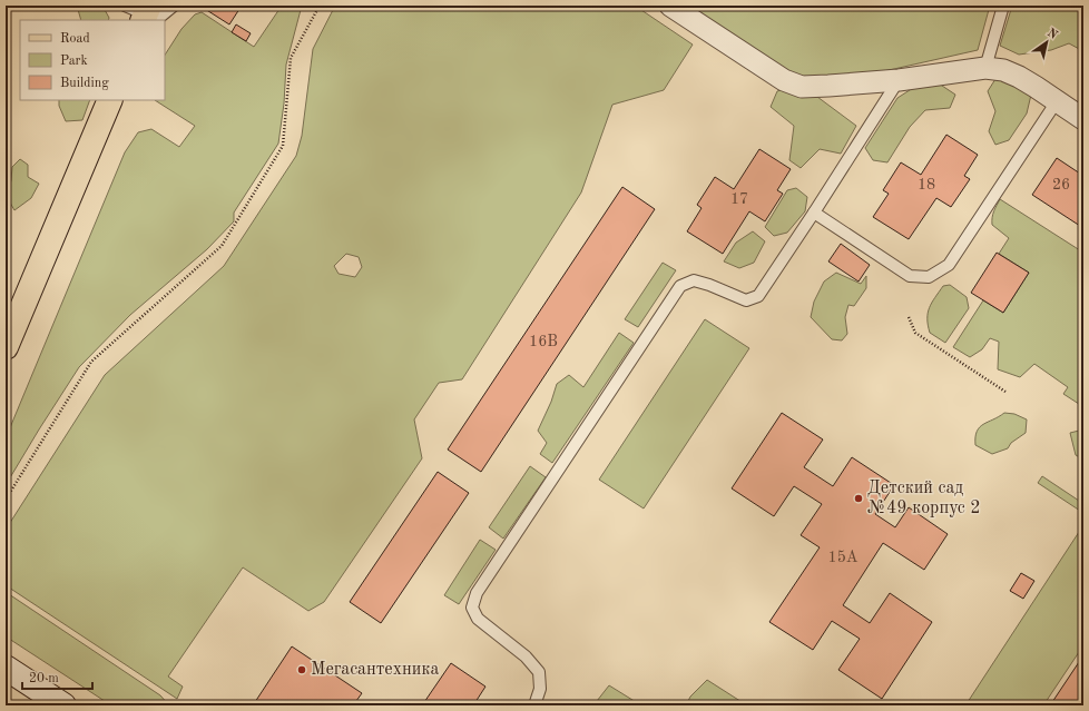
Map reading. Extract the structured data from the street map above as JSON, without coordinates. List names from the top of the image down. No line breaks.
{"places":["Детский сад №49 корпус 2","Мегасантехника"],"house_numbers":["18","26","17","16В","15А"],"legend":["Road","Park","Building"],"scale_bar":"20 m","north":"top right"}
